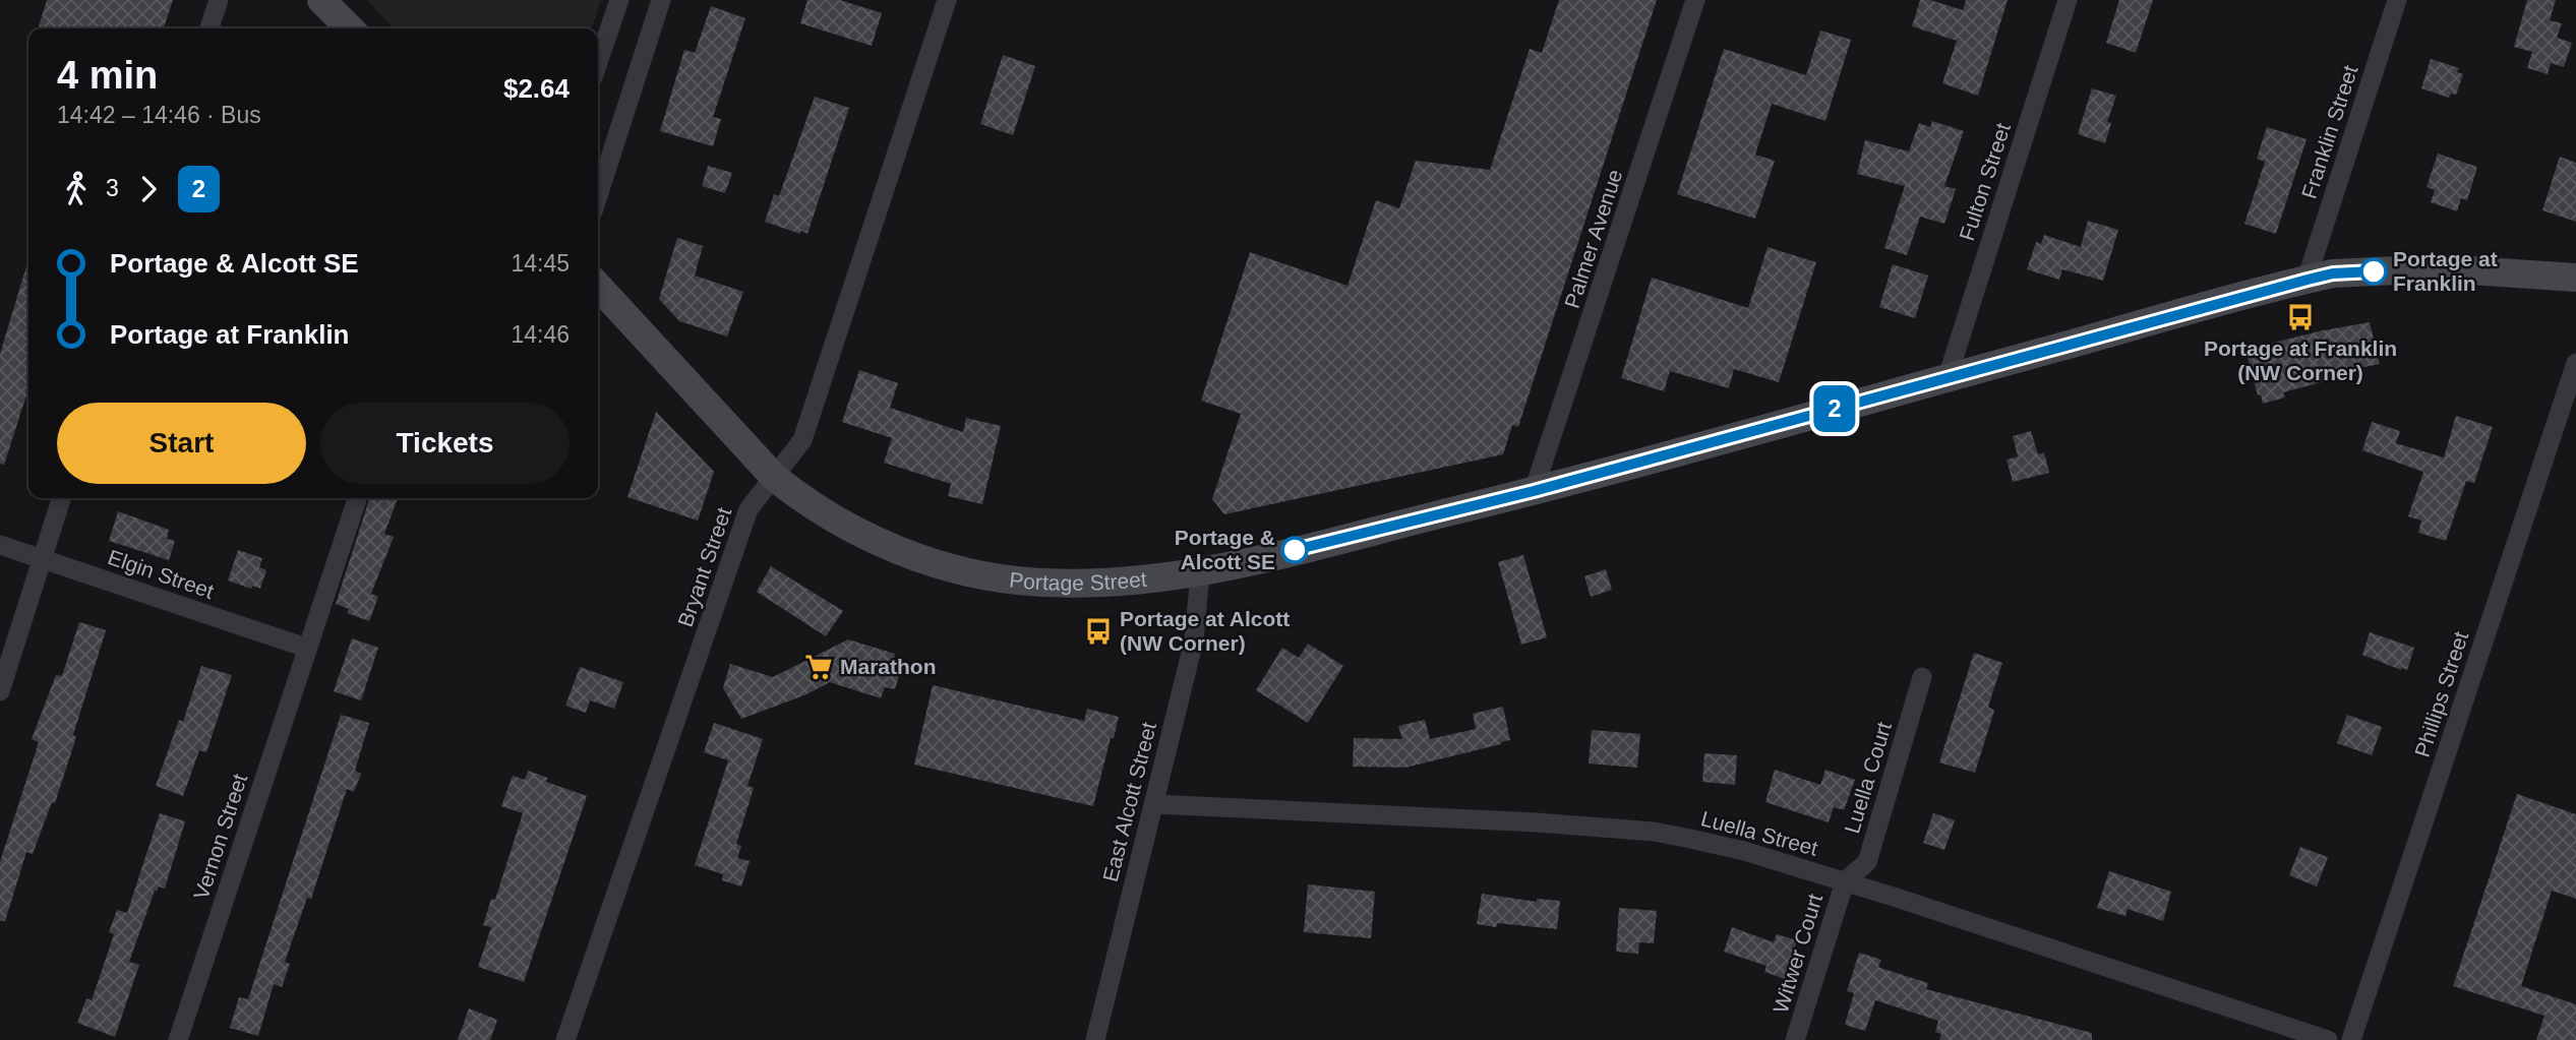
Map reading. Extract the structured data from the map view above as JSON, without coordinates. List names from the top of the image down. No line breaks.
{"streets":{"main road":["Portage Street"],"street":["Franklin Street","Fulton Street","Palmer Avenue","Bryant Street","Elgin Street","Phillips Street","Luella Court","East Alcott Street","Luella Street","Vernon Street","Witwer Court"]},"crossings":[["Franklin Street","Portage Street"],["Fulton Street","Portage Street"],["Palmer Avenue","Portage Street"],["Bryant Street","Portage Street"],["Elgin Street","Vernon Street"],["Portage Street","East Alcott Street"],["Luella Court","Luella Street"],["Luella Court","Witwer Court"],["East Alcott Street","Luella Street"],["Luella Street","Witwer Court"]],"places":{"other":["Portage at Franklin","Portage & Alcott SE"],"bus stop":["Portage at Franklin (NW Corner)","Portage at Alcott (NW Corner)"],"supermarket":["Marathon"]},"lines":["bus line 2"],"page":{"on_map":"2","heading":["4 min","14:42 – 14:46 · Bus","$2.64"],"legs":["3","2"],"list":[{"name":"Portage & Alcott SE","value":"14:45"},{"name":"Portage at Franklin","value":"14:46"}],"buttons":["Start","Tickets"]}}
